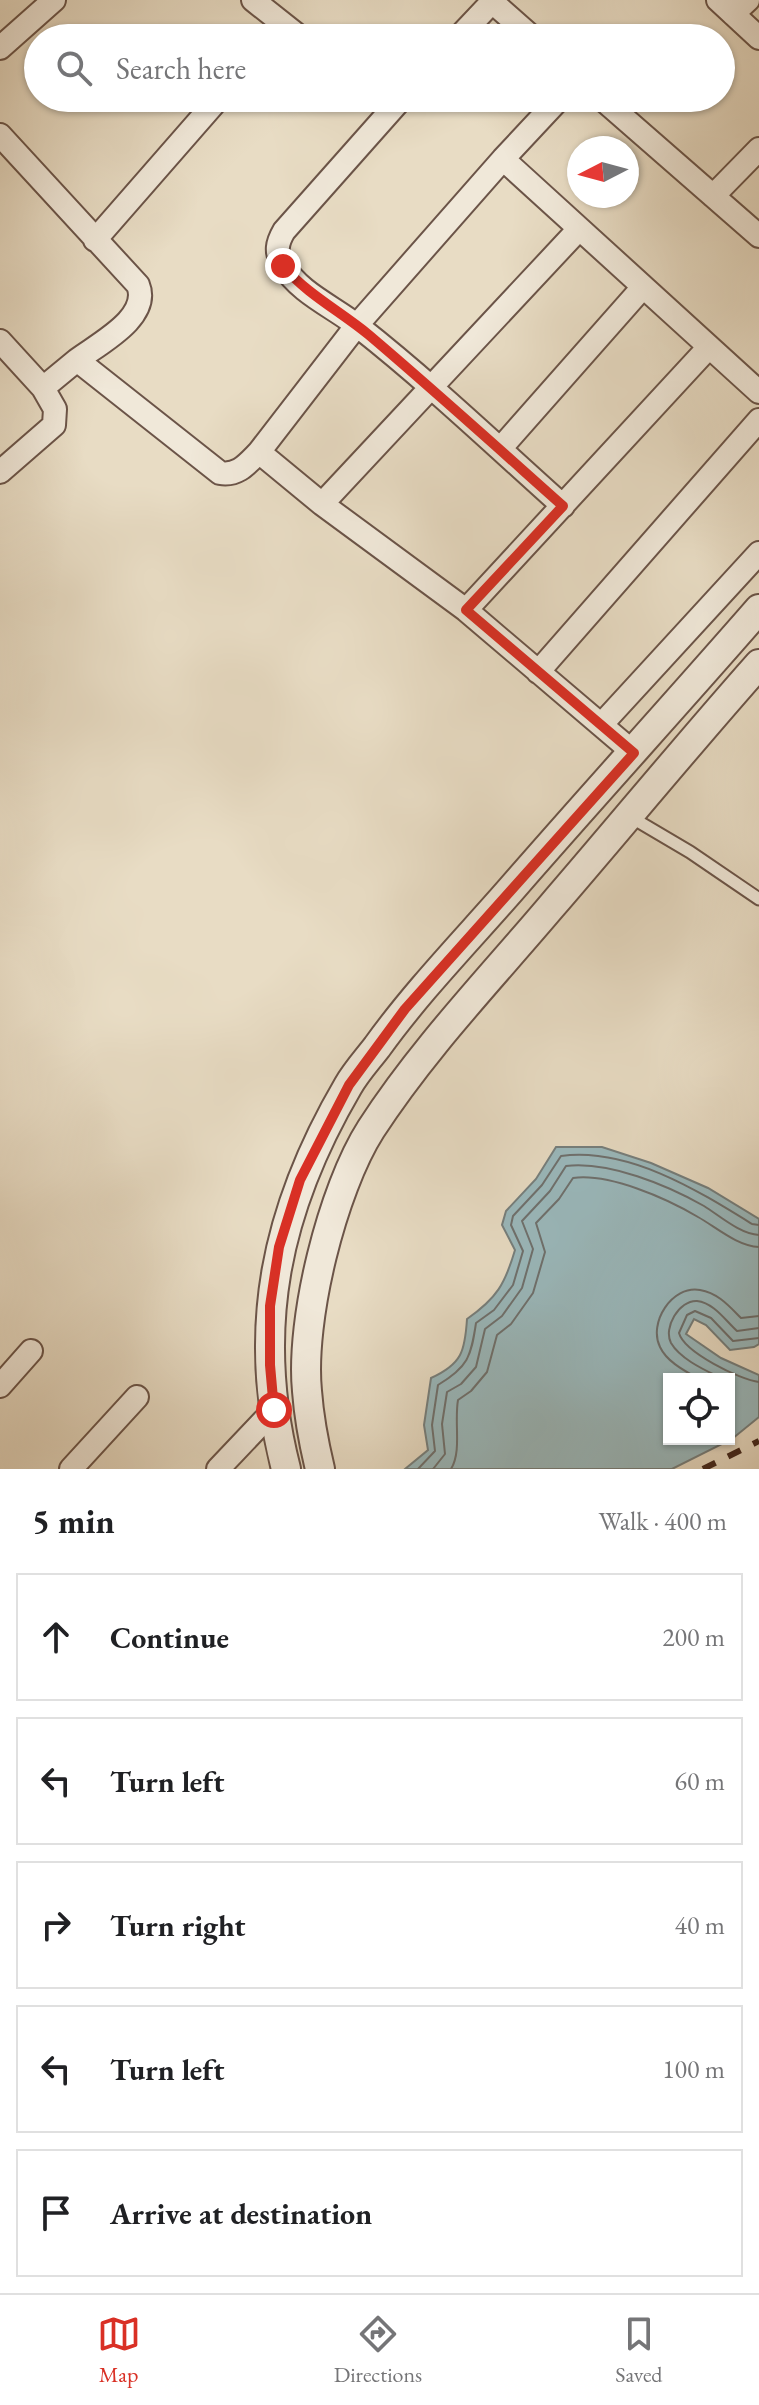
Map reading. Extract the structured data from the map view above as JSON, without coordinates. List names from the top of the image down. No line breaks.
{"north":"left","page":{"search":"Search here","heading":["5 min","Walk · 400 m"],"list":[["Continue","200 m"],["Turn left","60 m"],["Turn right","40 m"],["Turn left","100 m"],"Arrive at destination"],"nav":["Map","Directions","Saved"]}}
